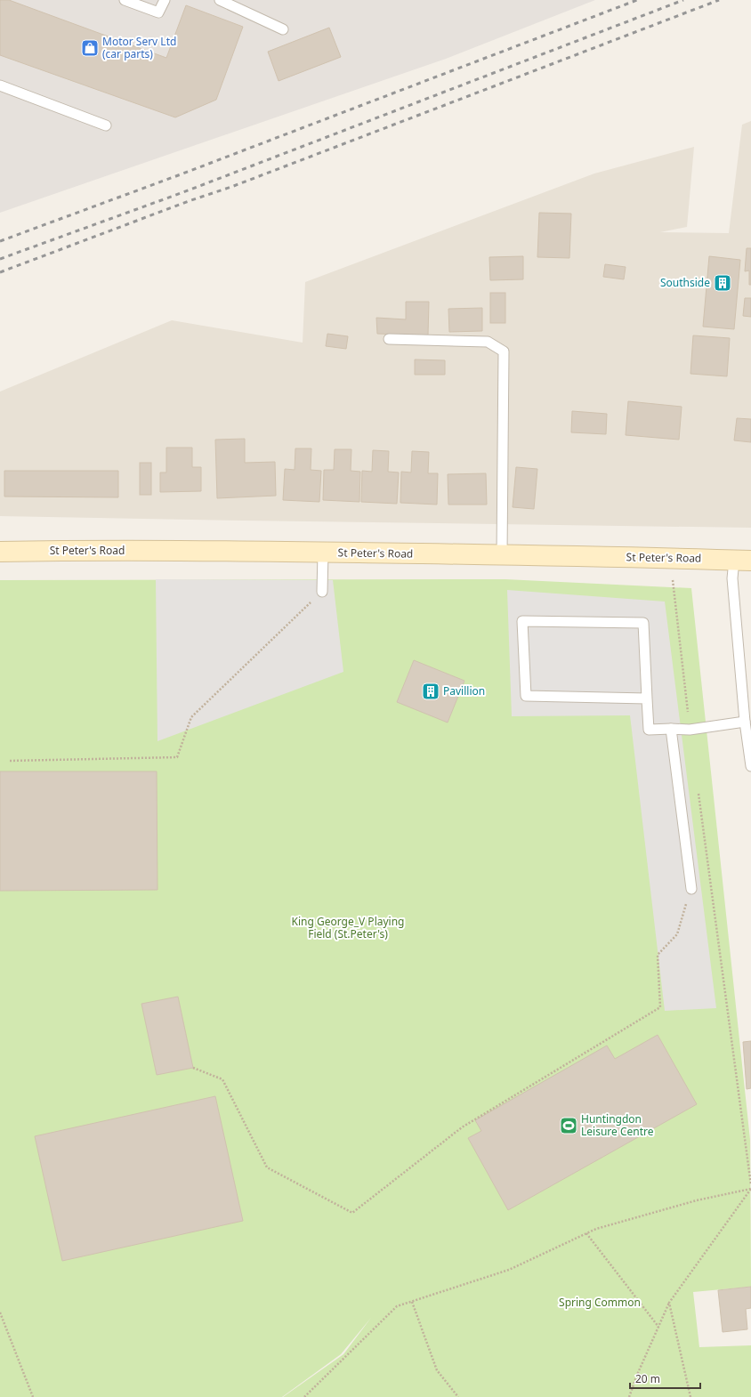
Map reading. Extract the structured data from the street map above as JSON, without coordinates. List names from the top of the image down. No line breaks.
{"streets":{"street":["St Peter's Road"]},"parks":["King George_V Playing Field (St.Peter's)","Spring Common"],"places":{"shop":["Motor Serv Ltd (car parts)"],"building":["Southside","Pavillion"],"sports":["Huntingdon Leisure Centre"]},"scale_bar":"20 m"}
